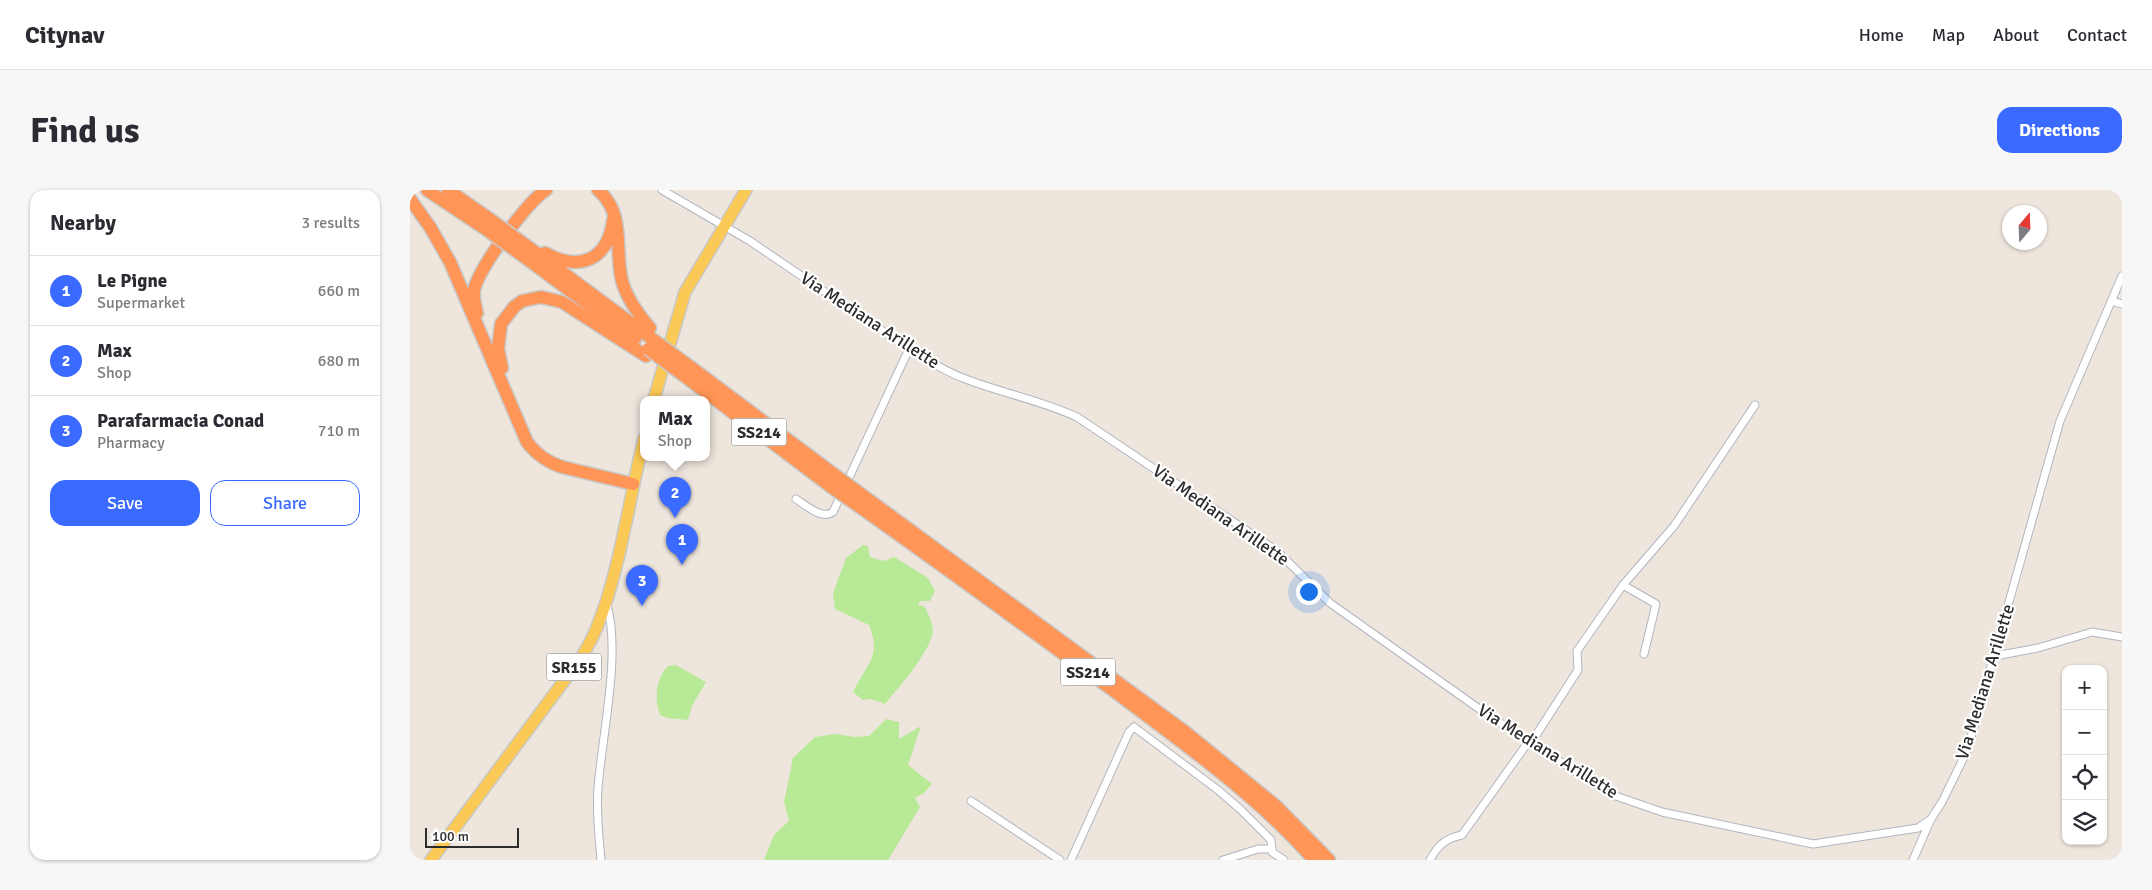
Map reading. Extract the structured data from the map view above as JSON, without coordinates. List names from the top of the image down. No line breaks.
{"streets":{"highway":["SS214"],"main road":["SR155"],"street":["Via Mediana Arillette"]},"scale_bar":"100 m","north":"top","page":{"header":"Citynav","nav":["Home","Map","About","Contact"],"buttons":["Directions",["Save","Share"]],"title":"Find us","heading":["Nearby","3 results"],"list":[{"mark":"1","name":"Le Pigne","note":"Supermarket","value":"660 m"},{"mark":"2","name":"Max","note":"Shop","value":"680 m"},{"mark":"3","name":"Parafarmacia Conad","note":"Pharmacy","value":"710 m"}],"popup":["Max","Shop"],"pins":["2","1","3"],"map_buttons":["+","−"],"scale":"100 m"}}
